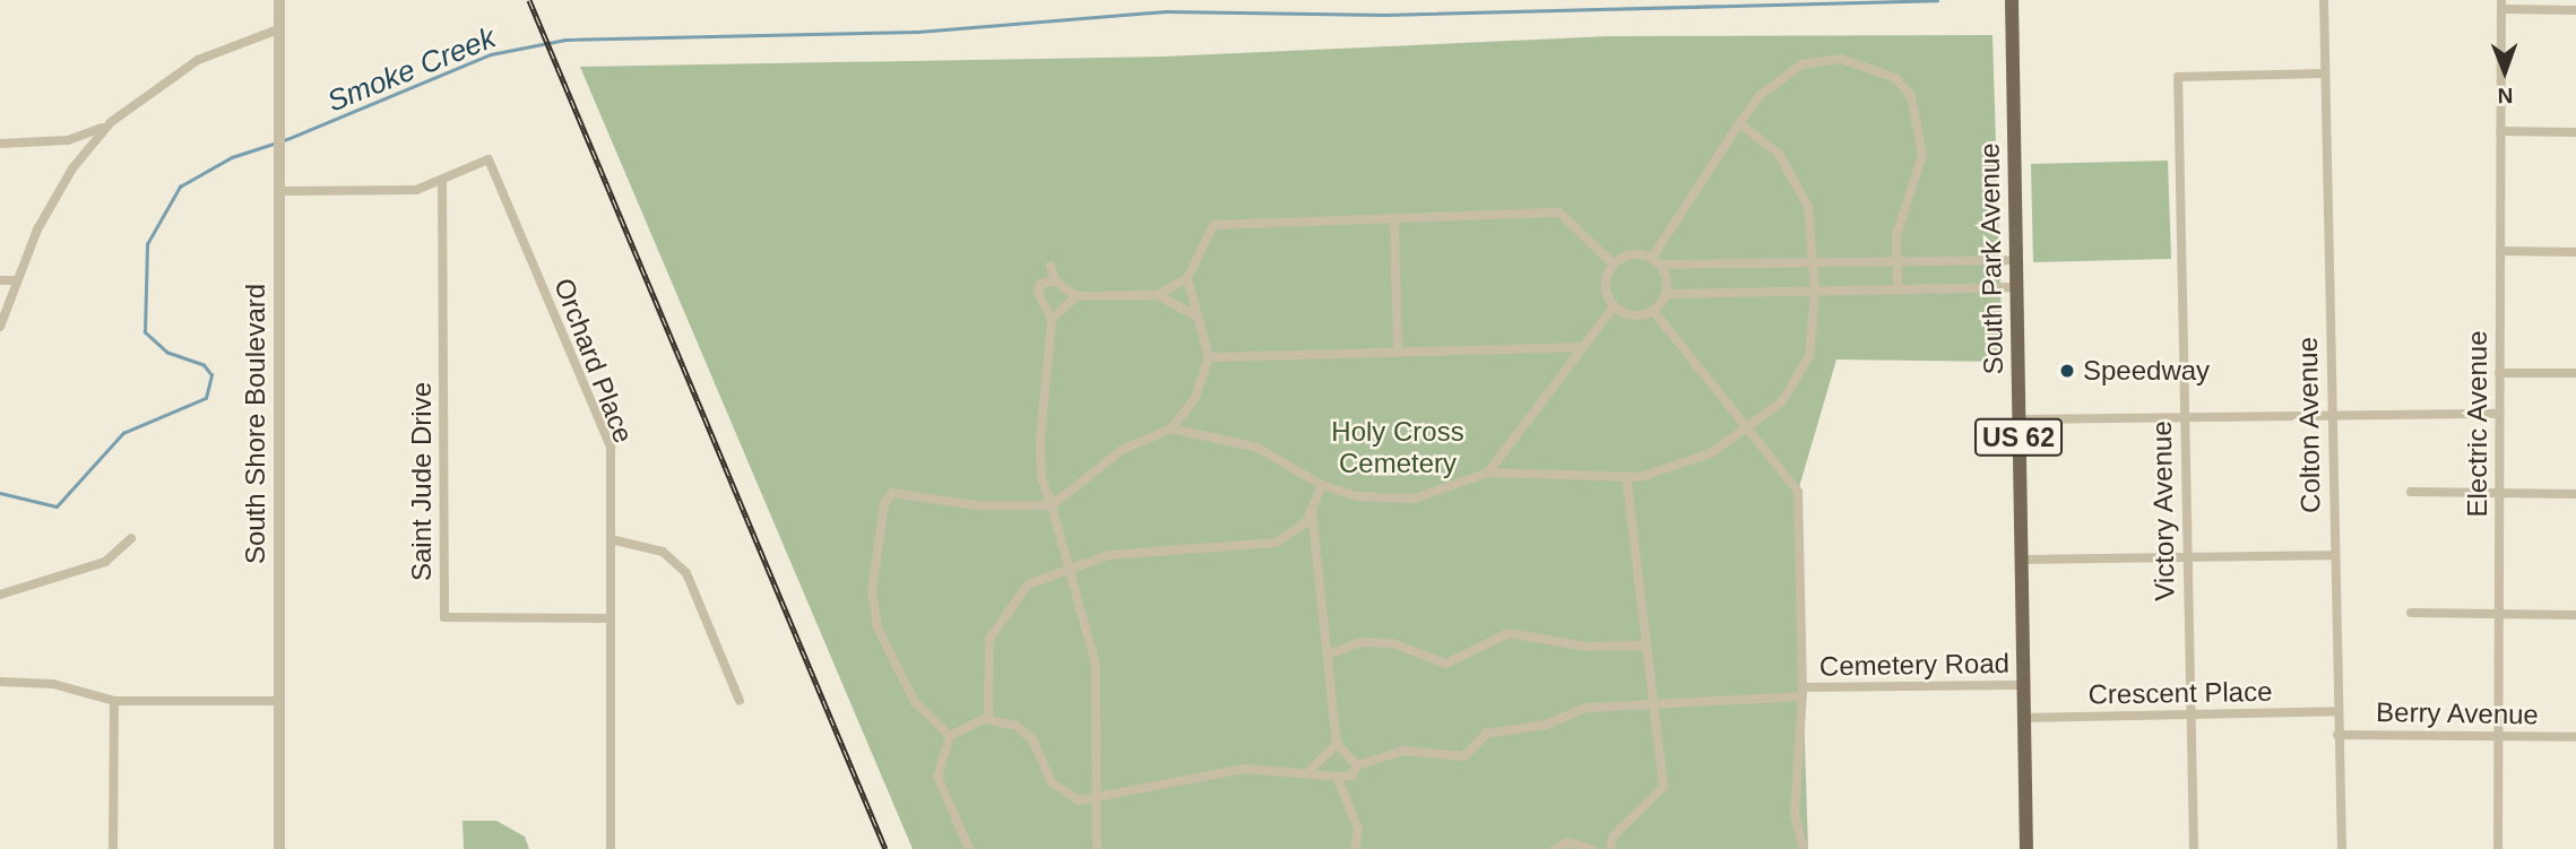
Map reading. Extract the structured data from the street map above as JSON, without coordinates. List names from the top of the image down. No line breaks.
{"streets":{"main road":["South Park Avenue","US 62"],"street":["Orchard Place","South Shore Boulevard","Electric Avenue","Colton Avenue","Saint Jude Drive","Victory Avenue","Cemetery Road","Crescent Place","Berry Avenue"]},"crossings":[["South Park Avenue","Cemetery Road"],["South Park Avenue","Crescent Place"],["Orchard Place","South Shore Boulevard"],["Orchard Place","Saint Jude Drive"],["Electric Avenue","Berry Avenue"],["Colton Avenue","Victory Avenue"],["Colton Avenue","Crescent Place"],["Colton Avenue","Berry Avenue"],["Victory Avenue","Crescent Place"]],"water":["Smoke Creek"],"parks":["Holy Cross Cemetery"],"places":["Speedway"],"north":"bottom"}
